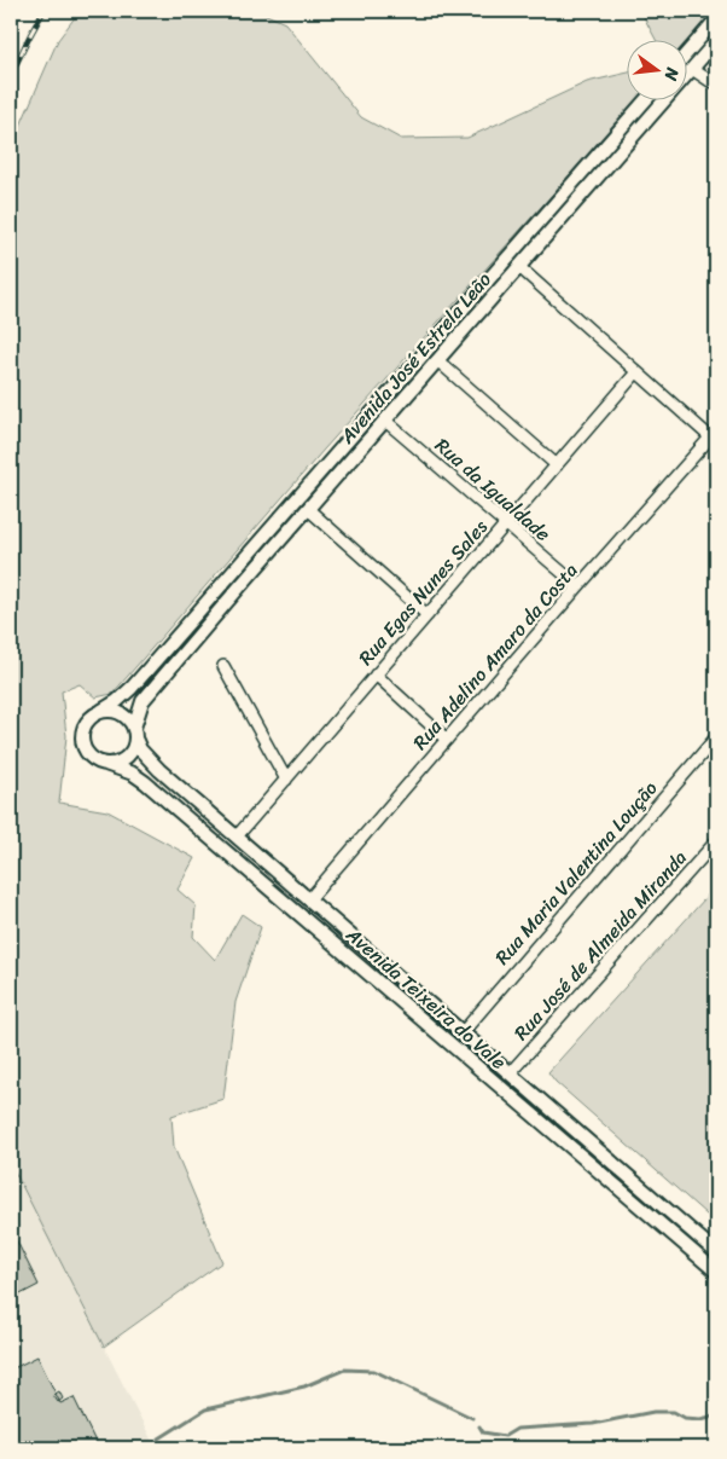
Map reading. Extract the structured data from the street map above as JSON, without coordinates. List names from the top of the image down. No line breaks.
{"streets":{"street":["Avenida José Estrela Leão","Rua da Igualdade","Rua Egas Nunes Sales","Rua Adelino Amaro da Costa","Rua Maria Valentina Loução","Rua José de Almeida Miranda","Avenida Teixeira do Vale"]},"crossings":[["Avenida José Estrela Leão","Rua da Igualdade"],["Avenida José Estrela Leão","Avenida Teixeira do Vale"],["Rua da Igualdade","Rua Egas Nunes Sales"],["Rua da Igualdade","Rua Adelino Amaro da Costa"],["Rua Egas Nunes Sales","Avenida Teixeira do Vale"],["Rua Adelino Amaro da Costa","Avenida Teixeira do Vale"],["Rua Maria Valentina Loução","Avenida Teixeira do Vale"],["Rua José de Almeida Miranda","Avenida Teixeira do Vale"]],"north":"right"}
